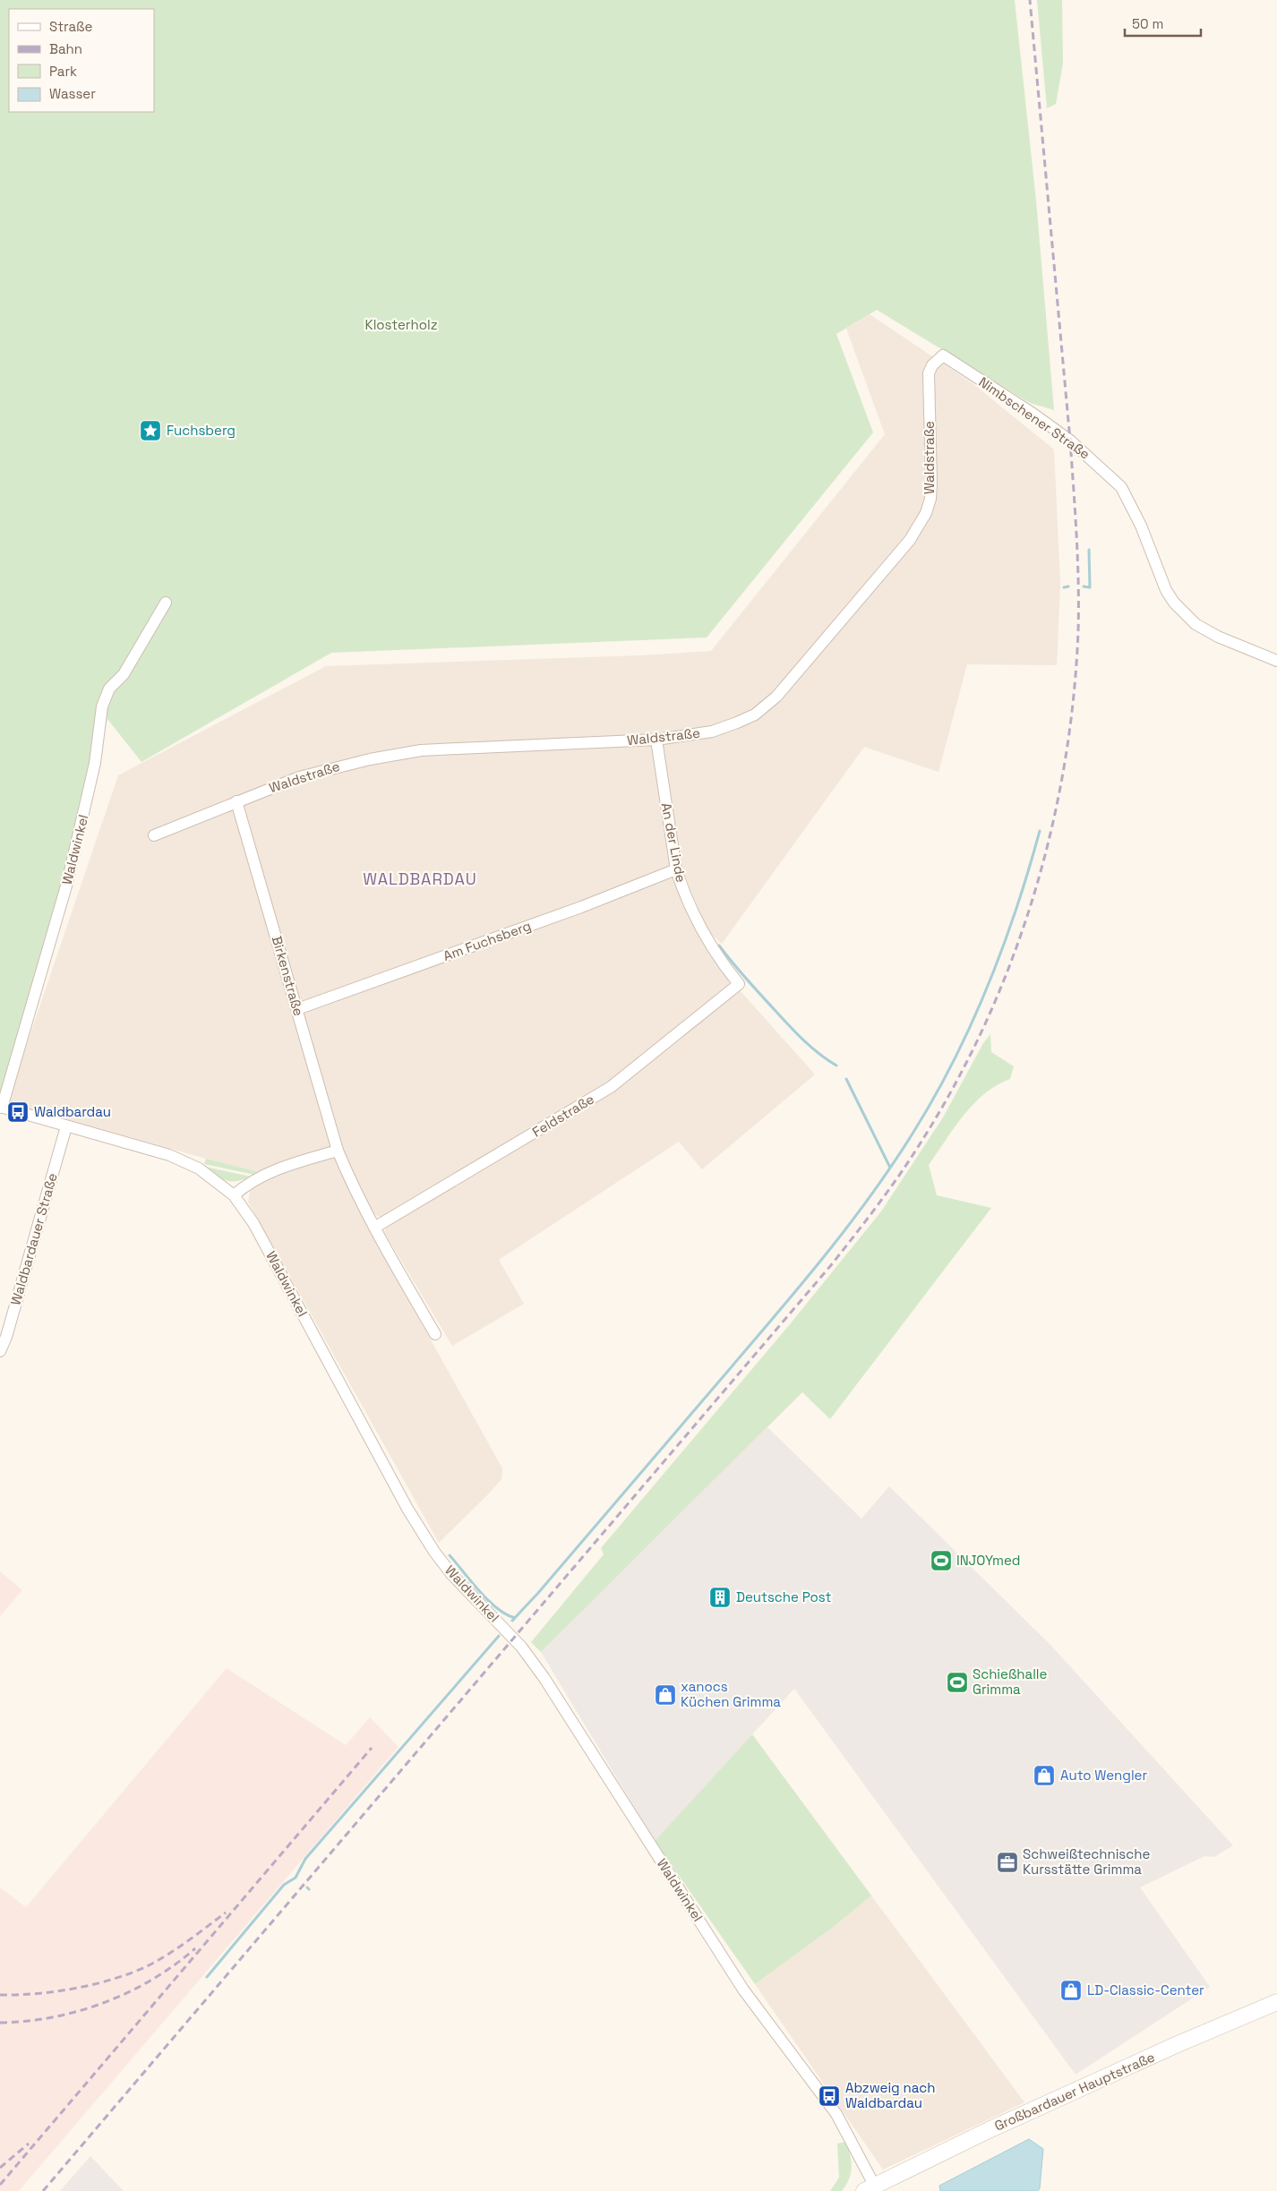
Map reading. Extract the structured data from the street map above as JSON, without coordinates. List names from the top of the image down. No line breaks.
{"streets":{"main road":["Großbardauer Hauptstraße"],"street":["Nimbschener Straße","Waldstraße","An der Linde","Waldwinkel","Am Fuchsberg","Birkenstraße","Feldstraße","Waldbardauer Straße"]},"crossings":[["Nimbschener Straße","Waldstraße"],["Waldstraße","An der Linde"],["Waldstraße","Birkenstraße"],["An der Linde","Am Fuchsberg"],["An der Linde","Feldstraße"],["Waldwinkel","Waldbardauer Straße"],["Waldwinkel","Großbardauer Hauptstraße"],["Am Fuchsberg","Birkenstraße"],["Birkenstraße","Feldstraße"]],"districts":["WALDBARDAU"],"parks":["Klosterholz"],"places":{"place":["Fuchsberg"],"bus stop":["Waldbardau","Abzweig nach Waldbardau"],"sports":["INJOYmed","Schießhalle Grimma"],"building":["Deutsche Post"],"shop":["xanocs Küchen Grimma","Auto Wengler","LD-Classic-Center"],"office":["Schweißtechnische Kursstätte Grimma"]},"legend":["Straße","Bahn","Park","Wasser"],"scale_bar":"50 m"}
